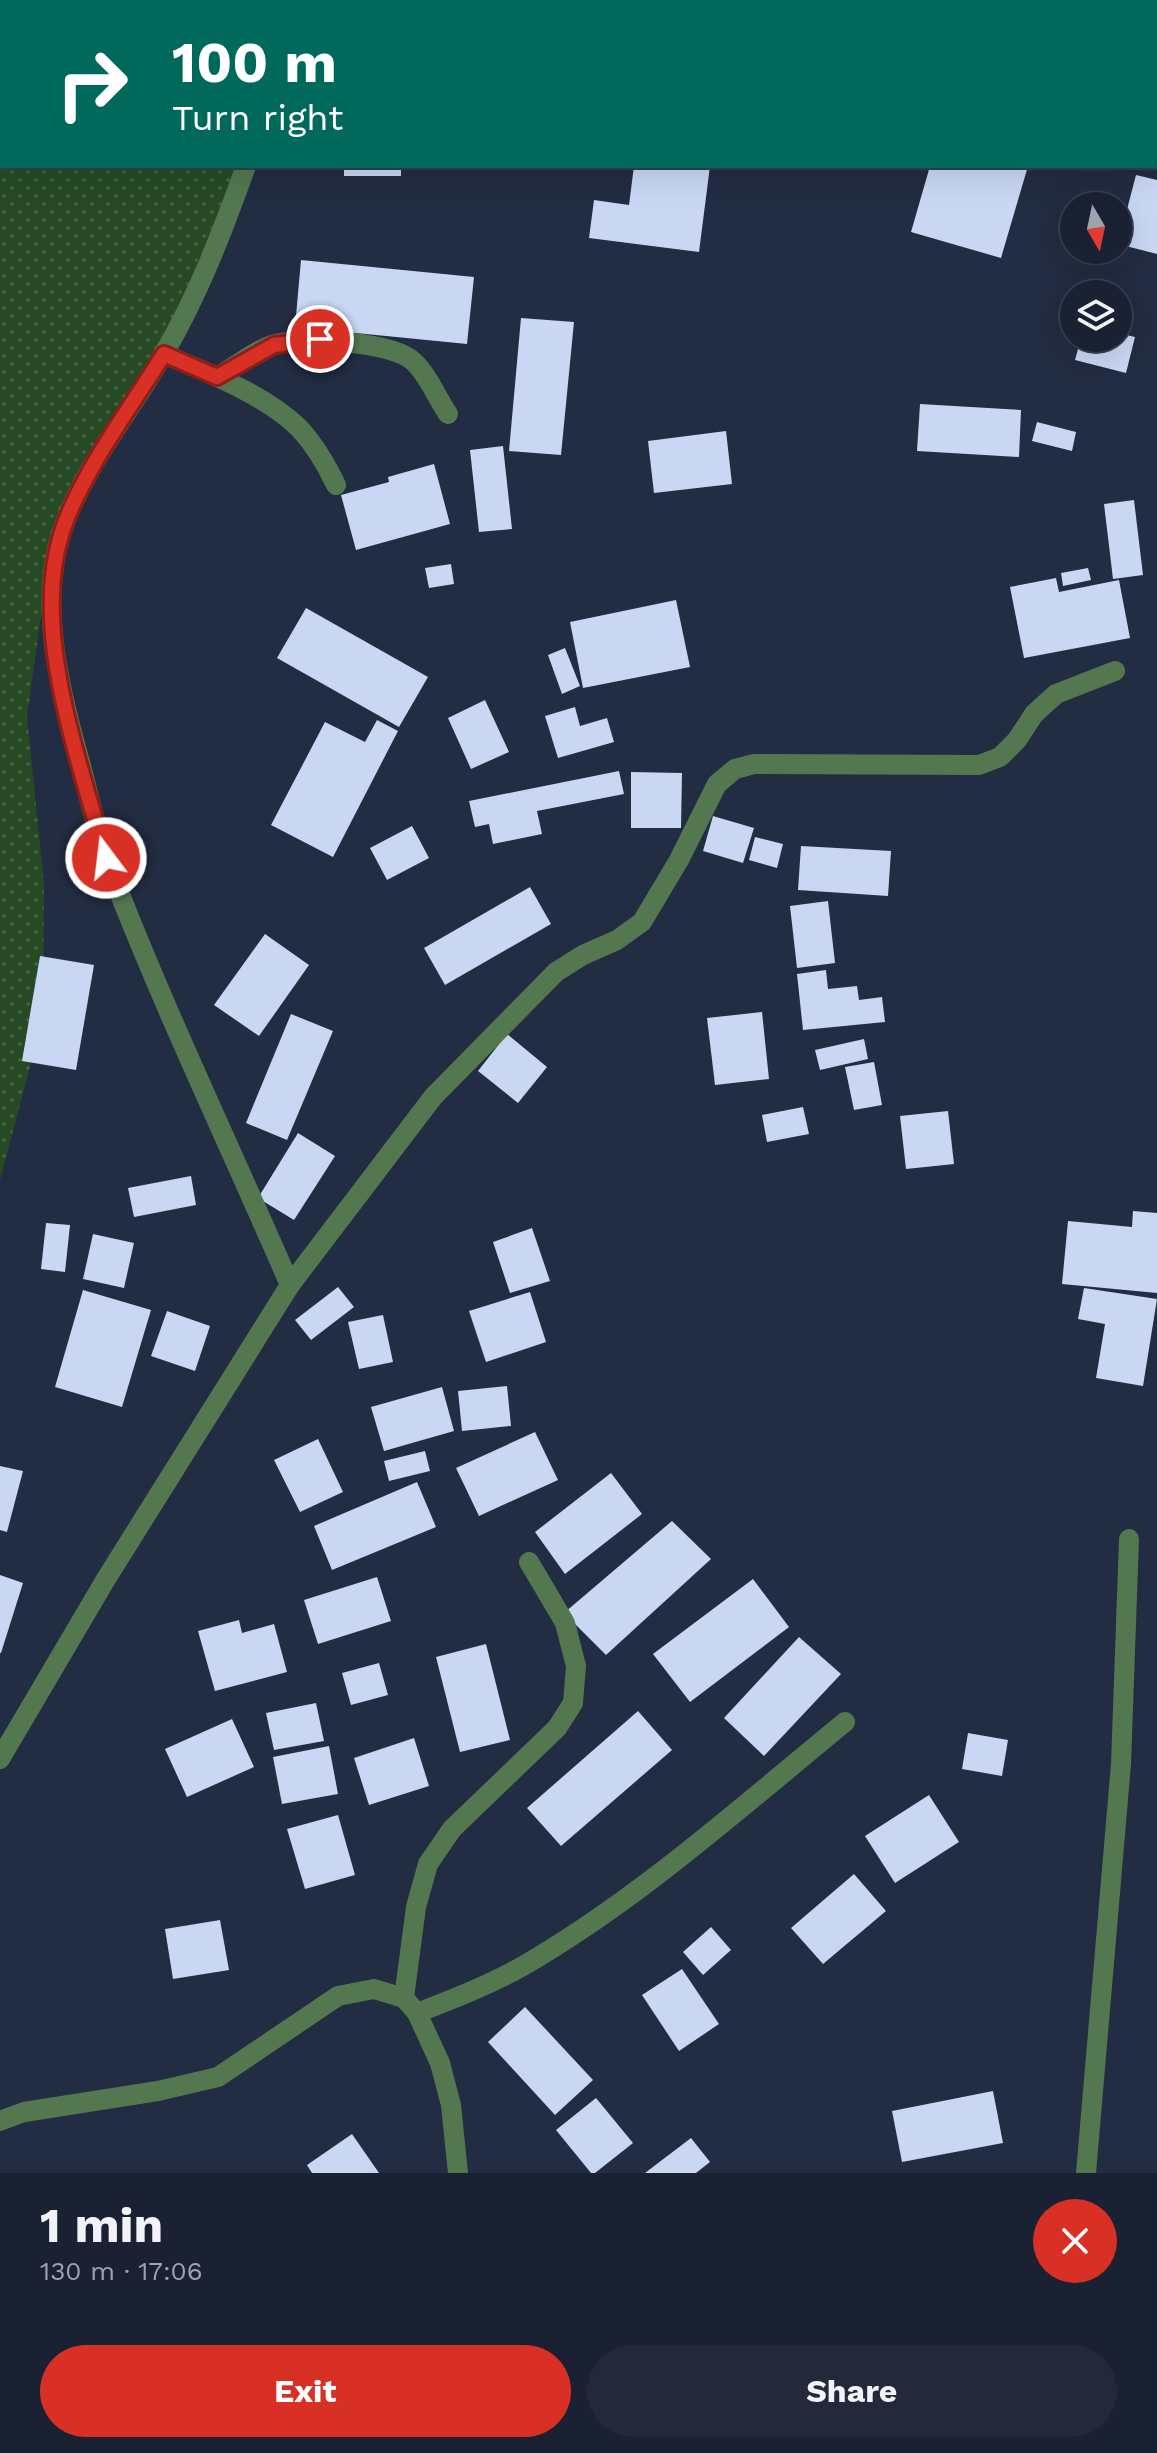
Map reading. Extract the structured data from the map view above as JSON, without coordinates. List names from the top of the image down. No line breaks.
{"north":"bottom","page":{"turn":["100 m","Turn right"],"heading":["1 min","130 m · 17:06"],"buttons":["Exit","Share"]}}
